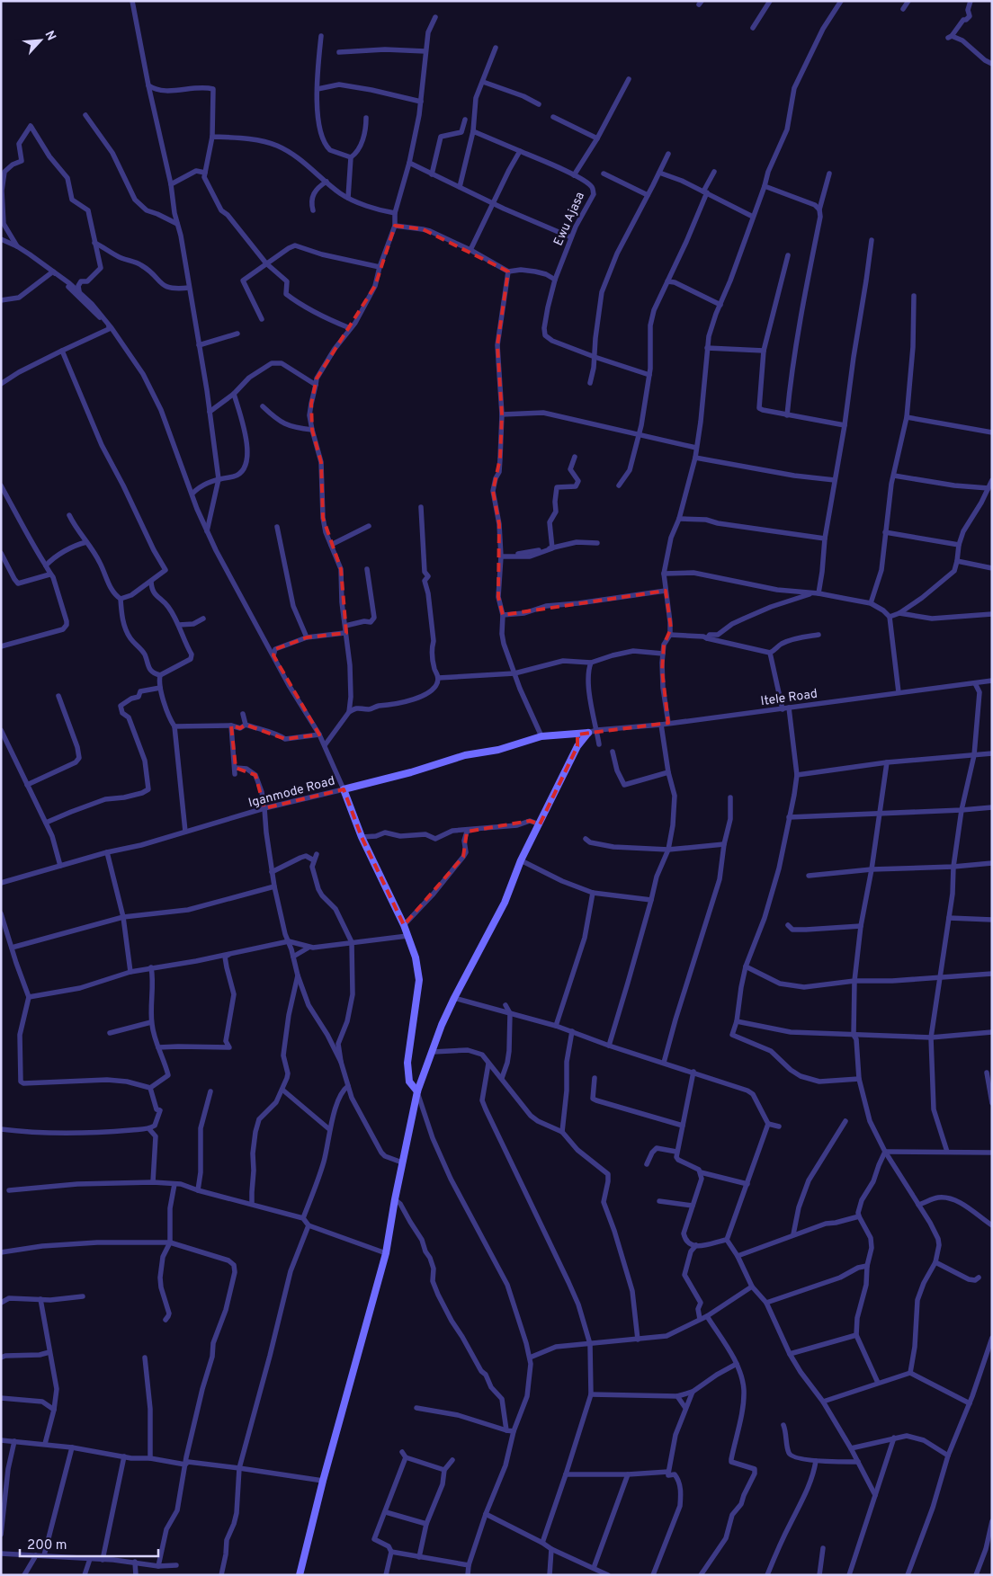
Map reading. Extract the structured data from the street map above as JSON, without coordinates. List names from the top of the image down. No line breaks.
{"streets":{"street":["Ewu Ajasa","Itele Road","Iganmode Road"]},"crossings":[["Itele Road","Iganmode Road"]],"scale_bar":"200 m","north":"top right"}
